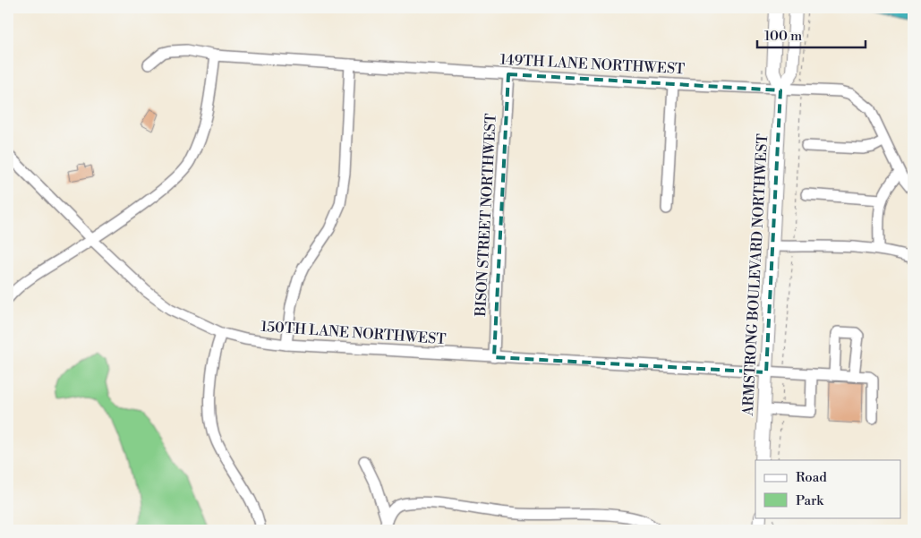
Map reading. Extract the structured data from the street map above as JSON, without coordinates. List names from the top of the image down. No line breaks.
{"streets":{"main road":["ARMSTRONG BOULEVARD NORTHWEST"],"street":["149TH LANE NORTHWEST","BISON STREET NORTHWEST","150TH LANE NORTHWEST"]},"crossings":[["149TH LANE NORTHWEST","BISON STREET NORTHWEST"],["149TH LANE NORTHWEST","ARMSTRONG BOULEVARD NORTHWEST"],["BISON STREET NORTHWEST","150TH LANE NORTHWEST"],["ARMSTRONG BOULEVARD NORTHWEST","150TH LANE NORTHWEST"]],"legend":["Road","Park"],"scale_bar":"100 m"}
